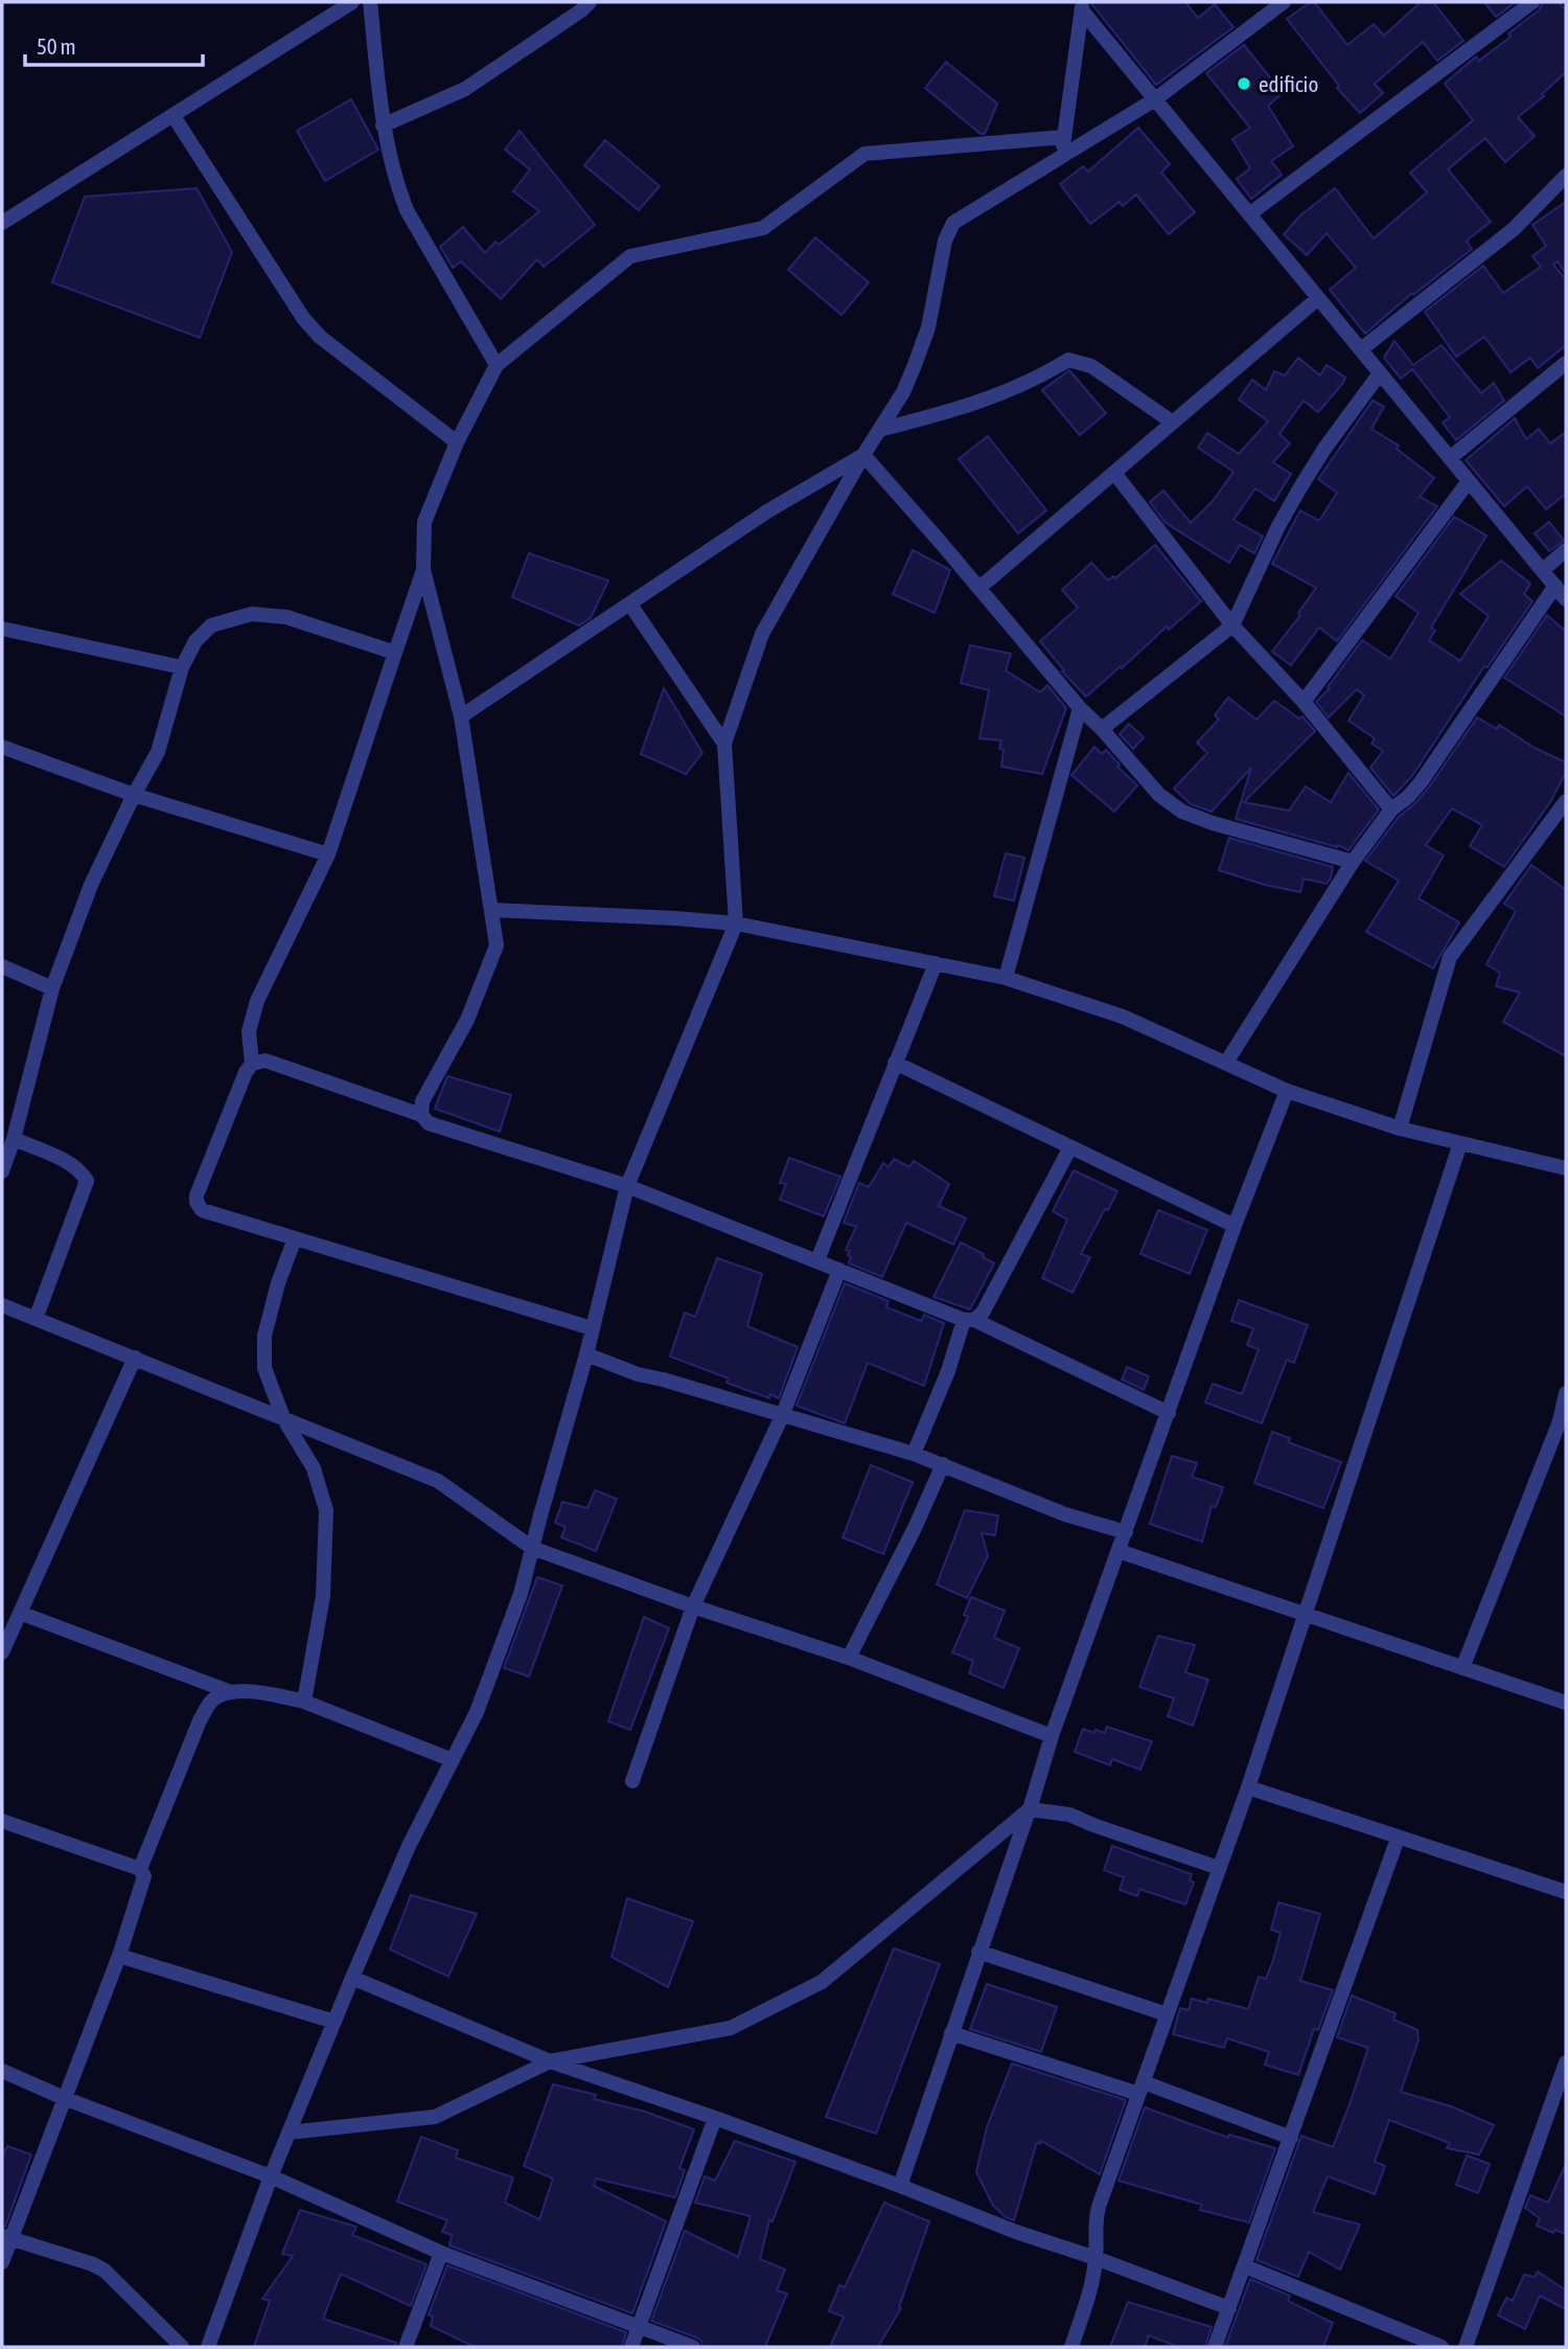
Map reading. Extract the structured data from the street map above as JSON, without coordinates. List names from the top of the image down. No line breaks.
{"places":["edificio"],"scale_bar":"50 m"}
